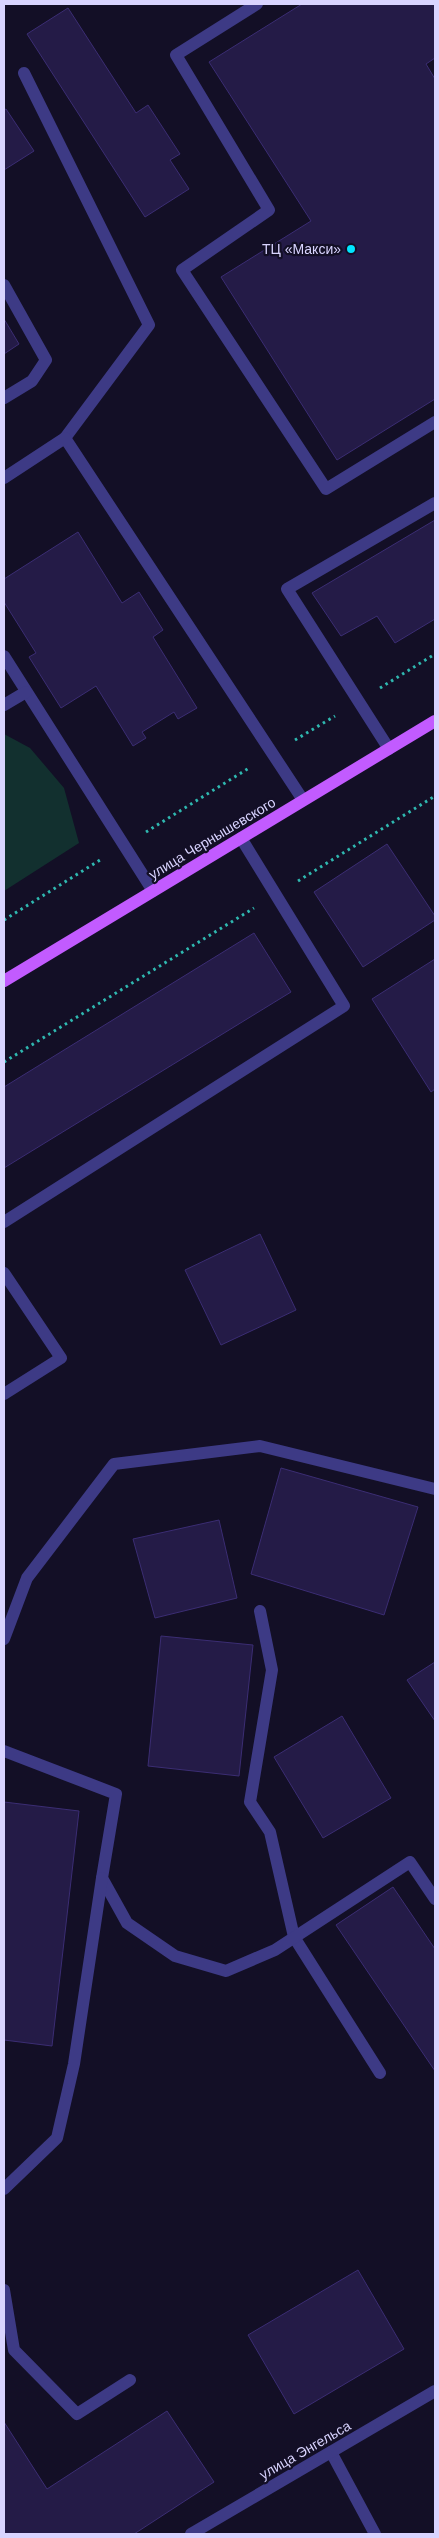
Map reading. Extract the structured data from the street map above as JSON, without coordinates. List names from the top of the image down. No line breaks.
{"streets":{"main road":["улица Чернышевского"],"street":["улица Энгельса"]},"places":["ТЦ «Макси»"]}
